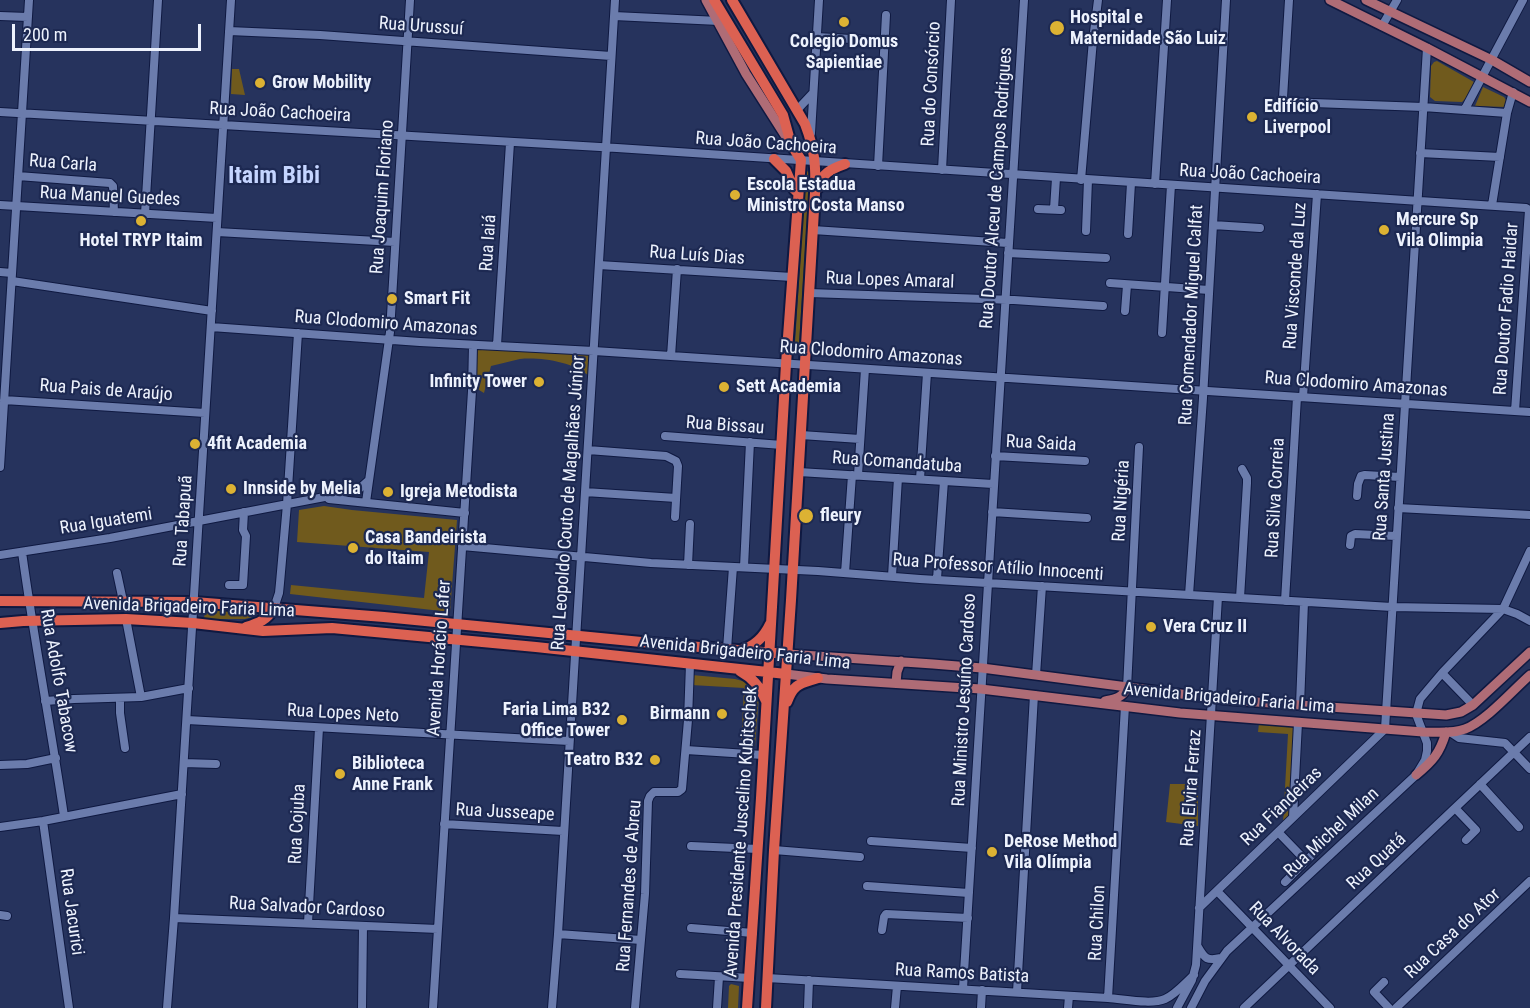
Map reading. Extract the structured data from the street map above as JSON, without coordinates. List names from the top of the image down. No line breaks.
{"streets":{"highway":["Avenida Brigadeiro Faria Lima","Avenida Presidente Juscelino Kubitschek"],"street":["Rua Urussuí","Rua do Consórcio","Rua João Cachoeira","Rua Carla","Rua Doutor Alceu de Campos Rodrigues","Rua Manuel Guedes","Rua Joaquim Floriano","Rua Iaiá","Rua Luís Dias","Rua Visconde da Luz","Rua Lopes Amaral","Rua Doutor Fadio Haidar","Rua Comendador Miguel Calfat","Rua Clodomiro Amazonas","Rua Pais de Araújo","Rua Bissau","Rua Saida","Rua Comandatuba","Rua Santa Justina","Rua Silva Correia","Rua Nigéria","Rua Leopoldo Couto de Magalhães Júnior","Rua Tabapuã","Rua Iguatemi","Rua Professor Atílio Innocenti","Avenida Horácio Lafer","Rua Adolfo Tabacow","Rua Ministro Jesuíno Cardoso","Rua Lopes Neto","Rua Elvira Ferraz","Rua Fiandeiras","Rua Jusseape","Rua Cojuba","Rua Michel Milan","Rua Quatá","Rua Fernandes de Abreu","Rua Salvador Cardoso","Rua Jacurici","Rua Chilon","Rua Casa do Ator","Rua Alvorada","Rua Ramos Batista"]},"crossings":[["Rua Urussuí","Rua Joaquim Floriano"],["Rua Urussuí","Rua Leopoldo Couto de Magalhães Júnior"],["Rua Urussuí","Rua Tabapuã"],["Rua do Consórcio","Rua João Cachoeira"],["Rua João Cachoeira","Rua Doutor Alceu de Campos Rodrigues"],["Rua João Cachoeira","Rua Joaquim Floriano"],["Rua João Cachoeira","Rua Iaiá"],["Rua João Cachoeira","Rua Visconde da Luz"],["Rua João Cachoeira","Rua Doutor Fadio Haidar"],["Rua João Cachoeira","Rua Comendador Miguel Calfat"],["Rua João Cachoeira","Rua Santa Justina"],["Rua João Cachoeira","Rua Leopoldo Couto de Magalhães Júnior"],["Rua João Cachoeira","Rua Tabapuã"],["Rua João Cachoeira","Avenida Presidente Juscelino Kubitschek"],["Rua Carla","Rua Manuel Guedes"],["Rua Doutor Alceu de Campos Rodrigues","Rua Lopes Amaral"],["Rua Doutor Alceu de Campos Rodrigues","Rua Clodomiro Amazonas"],["Rua Doutor Alceu de Campos Rodrigues","Rua Ministro Jesuíno Cardoso"],["Rua Manuel Guedes","Rua Tabapuã"],["Rua Joaquim Floriano","Rua Clodomiro Amazonas"],["Rua Iaiá","Rua Clodomiro Amazonas"],["Rua Luís Dias","Rua Leopoldo Couto de Magalhães Júnior"],["Rua Luís Dias","Avenida Presidente Juscelino Kubitschek"],["Rua Visconde da Luz","Rua Clodomiro Amazonas"],["Rua Visconde da Luz","Rua Silva Correia"],["Rua Lopes Amaral","Avenida Presidente Juscelino Kubitschek"],["Rua Doutor Fadio Haidar","Rua Clodomiro Amazonas"],["Rua Comendador Miguel Calfat","Rua Clodomiro Amazonas"],["Rua Comendador Miguel Calfat","Rua Professor Atílio Innocenti"],["Rua Clodomiro Amazonas","Rua Santa Justina"],["Rua Clodomiro Amazonas","Rua Silva Correia"],["Rua Clodomiro Amazonas","Rua Leopoldo Couto de Magalhães Júnior"],["Rua Clodomiro Amazonas","Rua Tabapuã"],["Rua Clodomiro Amazonas","Avenida Horácio Lafer"],["Rua Clodomiro Amazonas","Rua Ministro Jesuíno Cardoso"],["Rua Clodomiro Amazonas","Avenida Presidente Juscelino Kubitschek"],["Rua Pais de Araújo","Rua Tabapuã"],["Rua Bissau","Avenida Presidente Juscelino Kubitschek"],["Rua Saida","Rua Ministro Jesuíno Cardoso"],["Rua Comandatuba","Rua Ministro Jesuíno Cardoso"],["Rua Comandatuba","Avenida Presidente Juscelino Kubitschek"],["Rua Santa Justina","Rua Professor Atílio Innocenti"],["Rua Santa Justina","Avenida Brigadeiro Faria Lima"],["Rua Santa Justina","Rua Fiandeiras"],["Rua Silva Correia","Rua Professor Atílio Innocenti"],["Rua Nigéria","Rua Professor Atílio Innocenti"],["Rua Leopoldo Couto de Magalhães Júnior","Rua Professor Atílio Innocenti"],["Rua Leopoldo Couto de Magalhães Júnior","Avenida Brigadeiro Faria Lima"],["Rua Leopoldo Couto de Magalhães Júnior","Rua Lopes Neto"],["Rua Leopoldo Couto de Magalhães Júnior","Rua Jusseape"],["Rua Tabapuã","Rua Iguatemi"],["Rua Tabapuã","Avenida Brigadeiro Faria Lima"],["Rua Tabapuã","Rua Lopes Neto"],["Rua Tabapuã","Rua Salvador Cardoso"],["Rua Iguatemi","Rua Adolfo Tabacow"],["Rua Professor Atílio Innocenti","Avenida Horácio Lafer"],["Rua Professor Atílio Innocenti","Rua Ministro Jesuíno Cardoso"],["Rua Professor Atílio Innocenti","Rua Elvira Ferraz"],["Rua Professor Atílio Innocenti","Avenida Presidente Juscelino Kubitschek"],["Avenida Brigadeiro Faria Lima","Avenida Horácio Lafer"],["Avenida Brigadeiro Faria Lima","Rua Adolfo Tabacow"],["Avenida Brigadeiro Faria Lima","Rua Ministro Jesuíno Cardoso"],["Avenida Brigadeiro Faria Lima","Rua Elvira Ferraz"],["Avenida Brigadeiro Faria Lima","Rua Fiandeiras"],["Avenida Brigadeiro Faria Lima","Avenida Presidente Juscelino Kubitschek"],["Avenida Brigadeiro Faria Lima","Rua Michel Milan"],["Avenida Brigadeiro Faria Lima","Rua Chilon"],["Avenida Horácio Lafer","Rua Lopes Neto"],["Avenida Horácio Lafer","Rua Jusseape"],["Avenida Horácio Lafer","Rua Salvador Cardoso"],["Rua Ministro Jesuíno Cardoso","Rua Ramos Batista"],["Rua Lopes Neto","Rua Cojuba"],["Rua Elvira Ferraz","Rua Fiandeiras"],["Rua Elvira Ferraz","Rua Ramos Batista"],["Rua Fiandeiras","Rua Alvorada"],["Rua Cojuba","Rua Salvador Cardoso"],["Avenida Presidente Juscelino Kubitschek","Rua Ramos Batista"],["Rua Michel Milan","Rua Alvorada"],["Rua Quatá","Rua Alvorada"],["Rua Chilon","Rua Ramos Batista"]],"districts":["Itaim Bibi"],"places":["Colegio Domus Sapientiae","Hospital e Maternidade São Luiz","Grow Mobility","Edifício Liverpool","Escola Estadua Ministro Costa Manso","Hotel TRYP Itaim","Mercure Sp Vila Olimpia","Smart Fit","Infinity Tower","Sett Academia","4fit Academia","Innside by Melia","Igreja Metodista","fleury","Casa Bandeirista do Itaim","Vera Cruz II","Birmann","Faria Lima B32 Office Tower","Teatro B32","Biblioteca Anne Frank","DeRose Method Vila Olímpia"],"scale_bar":"200 m"}
